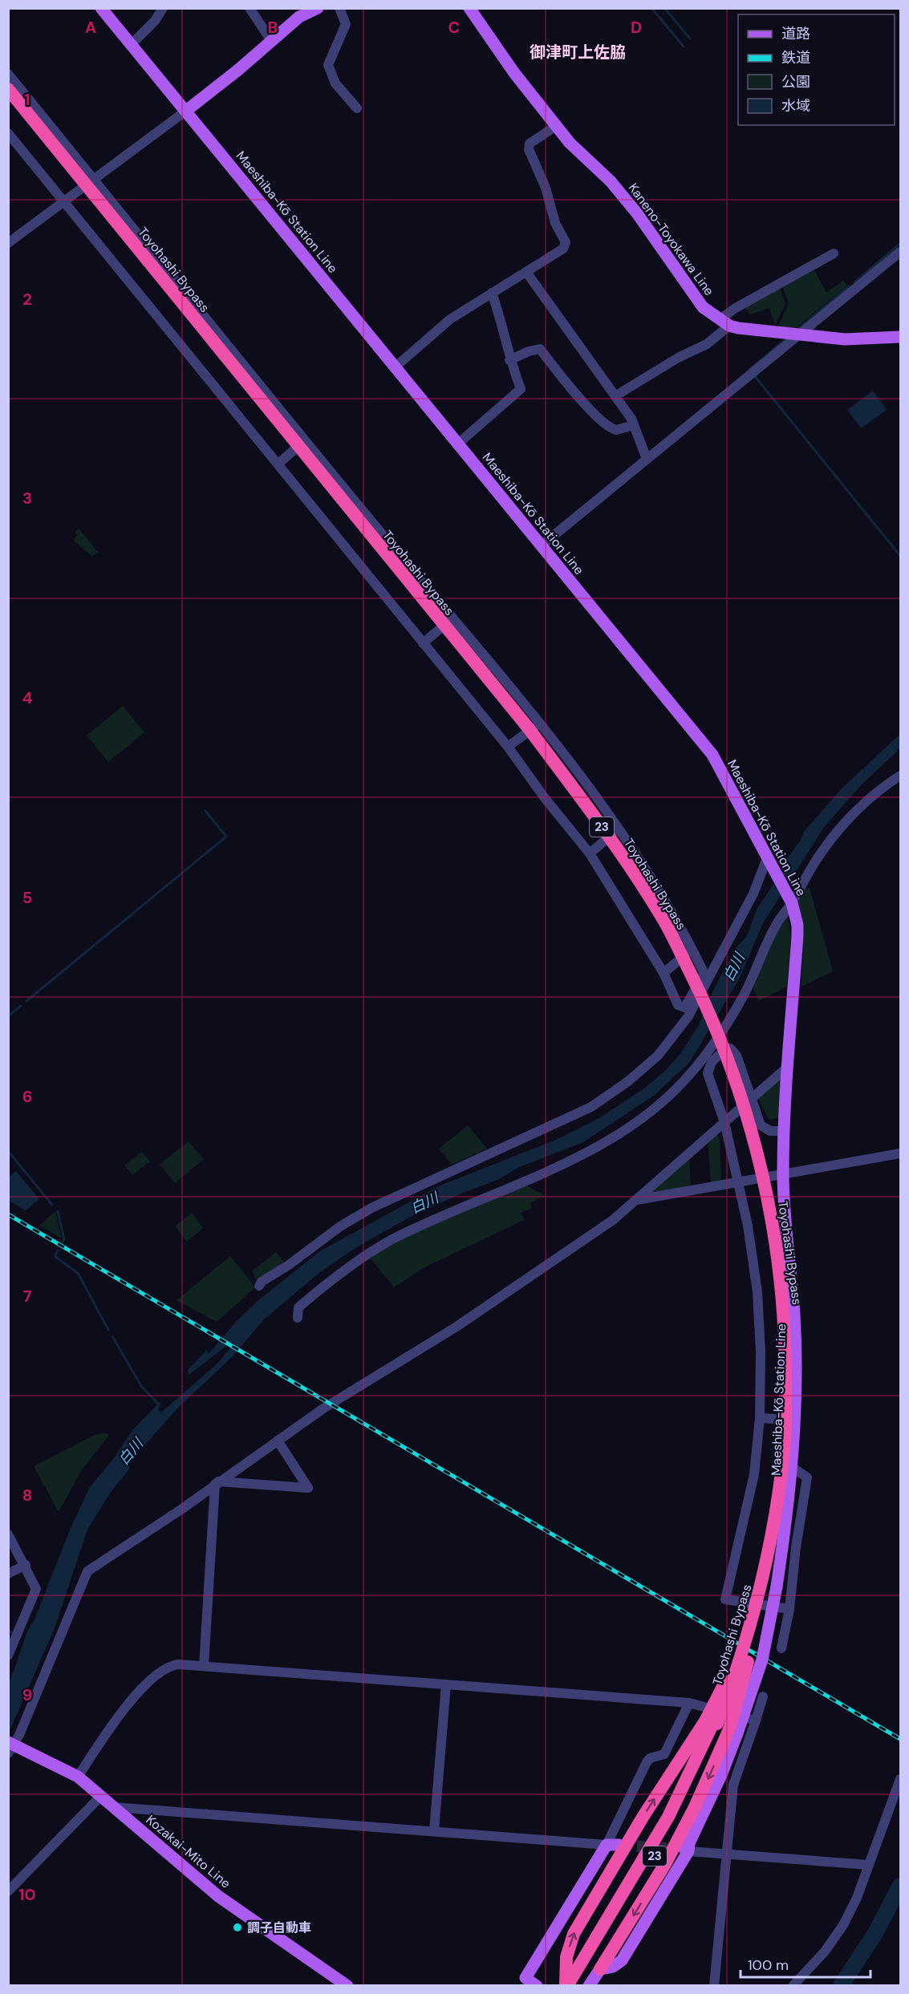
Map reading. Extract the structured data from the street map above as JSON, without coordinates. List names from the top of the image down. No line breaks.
{"streets":{"highway":["Toyohashi Bypass","23"],"main road":["Maeshiba-Kō Station Line","Kaneno-Toyokawa Line","Kozakai-Mito Line"]},"crossings":[["Maeshiba-Kō Station Line","Toyohashi Bypass"]],"districts":["御津町上佐脇"],"water":["白川"],"places":["調子自動車"],"legend":["道路","鉄道","公園","水域"],"scale_bar":"100 m","grid":{"columns":["A","B","C","D"],"rows":["1","2","3","4","5","6","7","8","9","10"]}}
